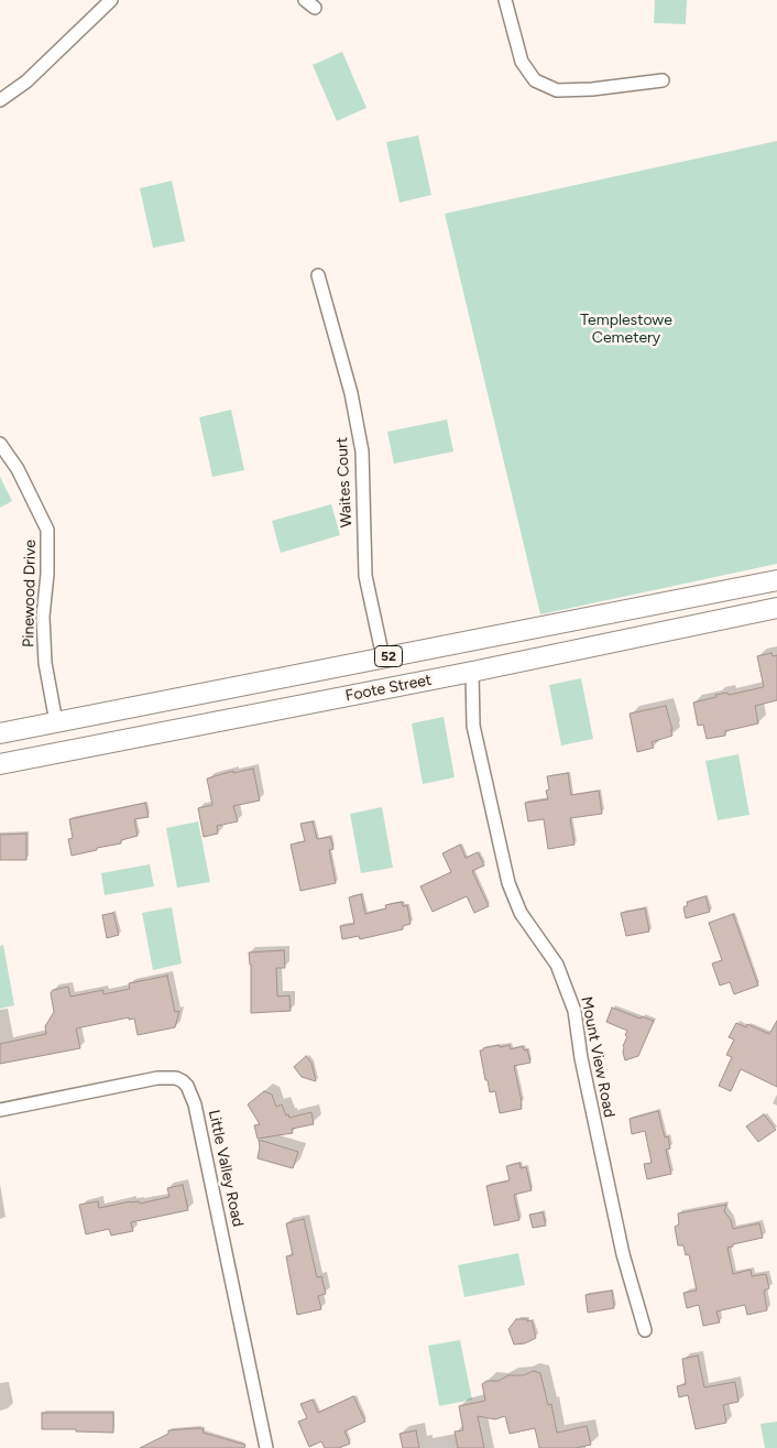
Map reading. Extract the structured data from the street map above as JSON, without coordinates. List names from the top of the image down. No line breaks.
{"streets":{"main road":["52","Foote Street"],"street":["Waites Court","Pinewood Drive","Mount View Road","Little Valley Road"]},"crossings":[["Waites Court","Foote Street"],["Pinewood Drive","Foote Street"],["Foote Street","Mount View Road"]],"parks":["Templestowe Cemetery"]}
